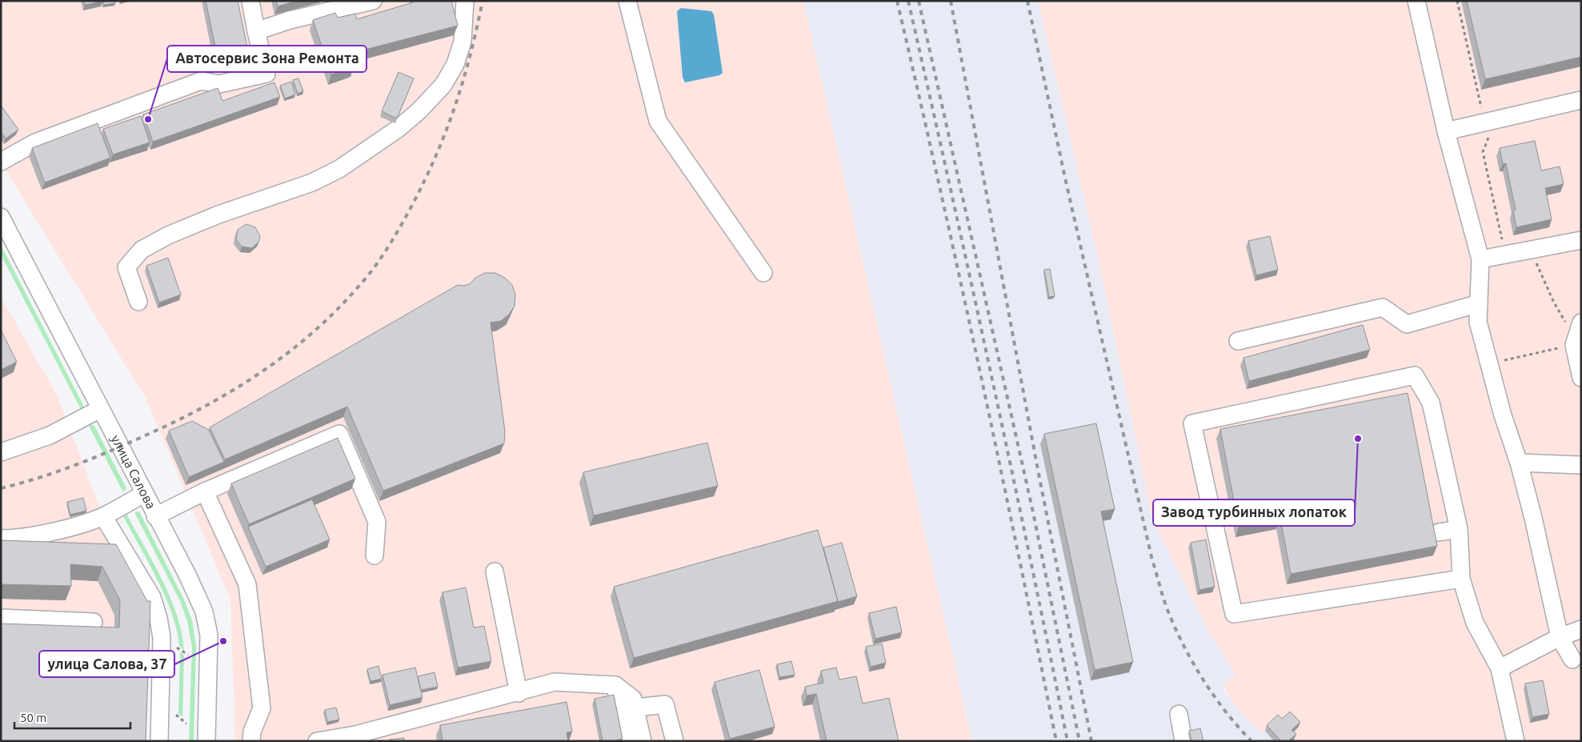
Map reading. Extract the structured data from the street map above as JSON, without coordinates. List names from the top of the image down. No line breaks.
{"streets":{"street":["улица Салова"]},"places":["Автосервис Зона Ремонта","Завод турбинных лопаток","улица Салова, 37"],"scale_bar":"50 m"}
